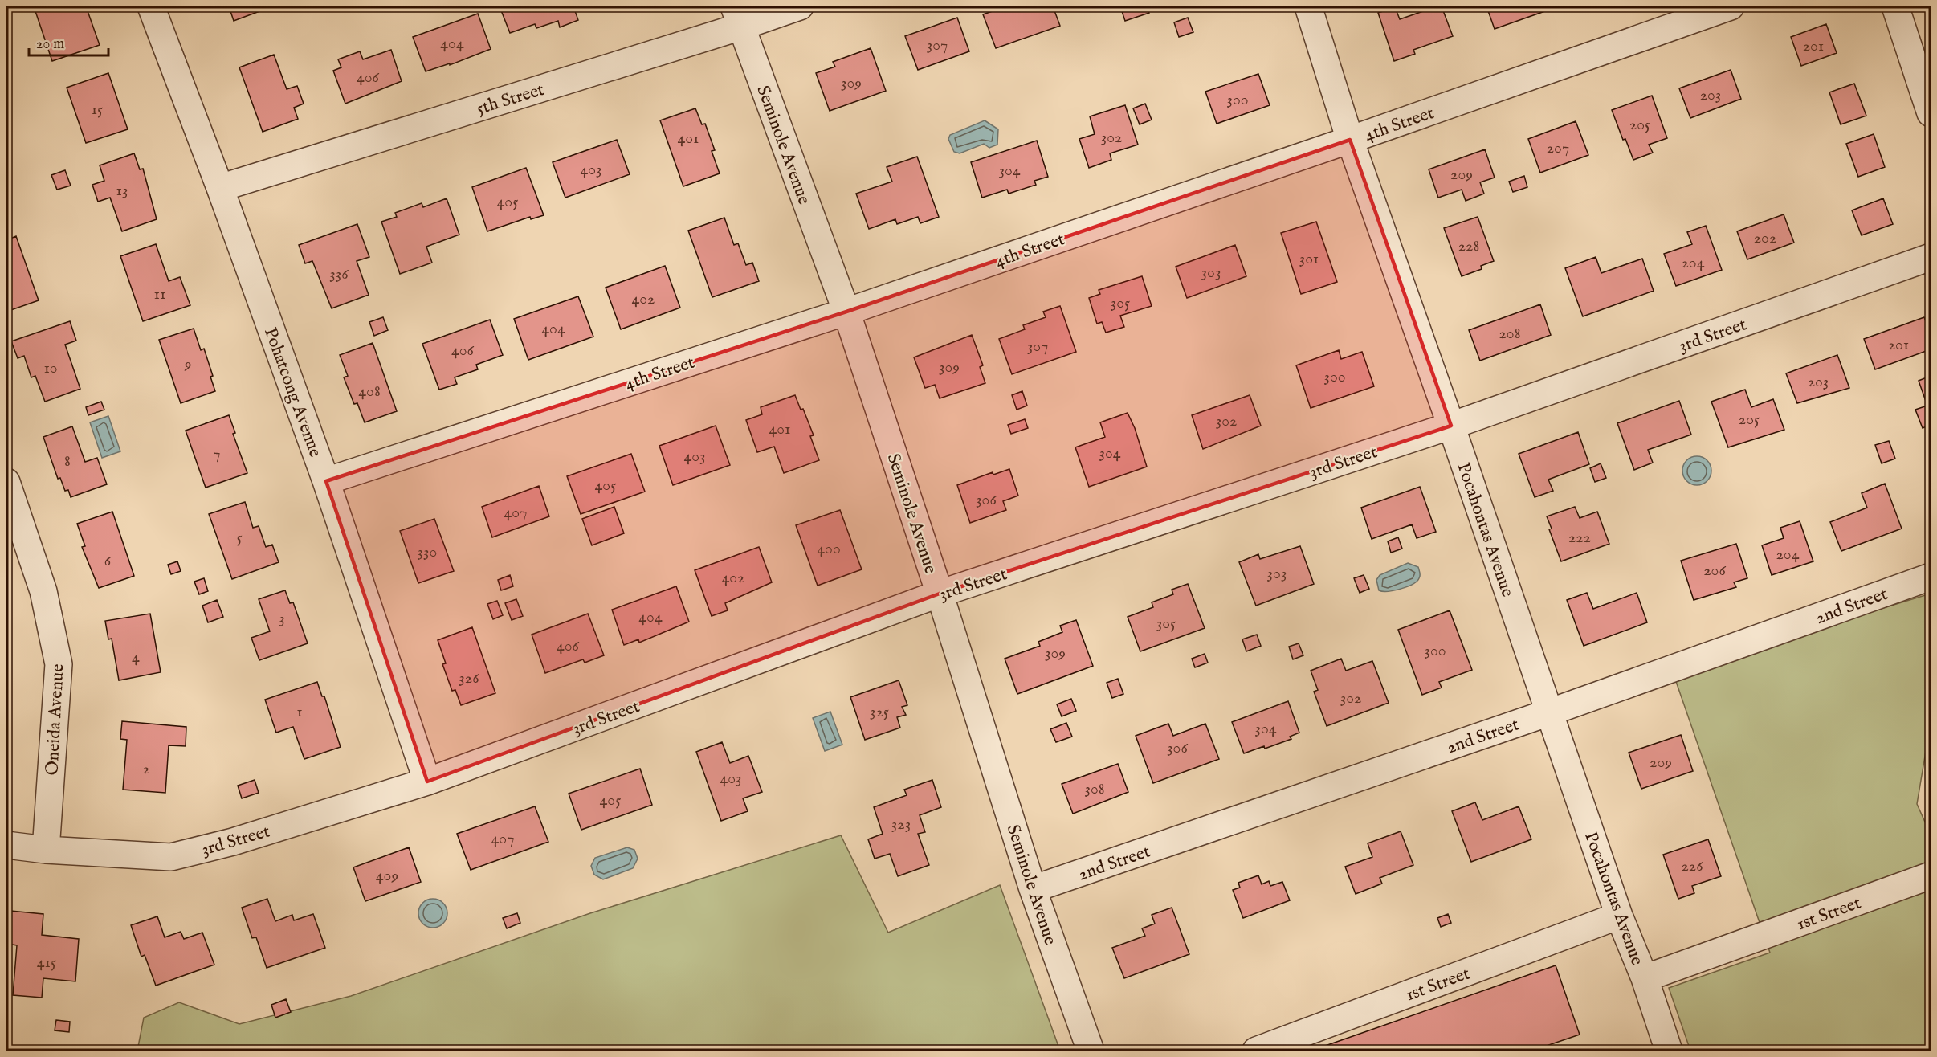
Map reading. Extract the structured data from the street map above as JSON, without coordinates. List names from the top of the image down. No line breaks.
{"streets":{"street":["5th Street","4th Street","Seminole Avenue","3rd Street","Pohatcong Avenue","Pocahontas Avenue","2nd Street","Oneida Avenue","1st Street"]},"crossings":[["5th Street","Seminole Avenue"],["5th Street","Pohatcong Avenue"],["4th Street","Seminole Avenue"],["4th Street","Pohatcong Avenue"],["4th Street","Pocahontas Avenue"],["Seminole Avenue","3rd Street"],["Seminole Avenue","2nd Street"],["3rd Street","Pohatcong Avenue"],["3rd Street","Pocahontas Avenue"],["3rd Street","Oneida Avenue"],["Pocahontas Avenue","2nd Street"],["Pocahontas Avenue","1st Street"]],"house_numbers":["404","307","201","406","309","203","300","15","205","302","401","207","403","304","209","13","405","202","228","301","204","303","336","11","402","305","404","208","201","307","406","9","309","10","300","203","408","205","302","401","304","7","403","8","405","306","407","5","222","400","330","204","6","206","303","402","404","3","305","406","300","309","4","326","302","1","325","304","306","209","2","403","308","405","323","407","226","409","415"],"scale_bar":"20 m"}
